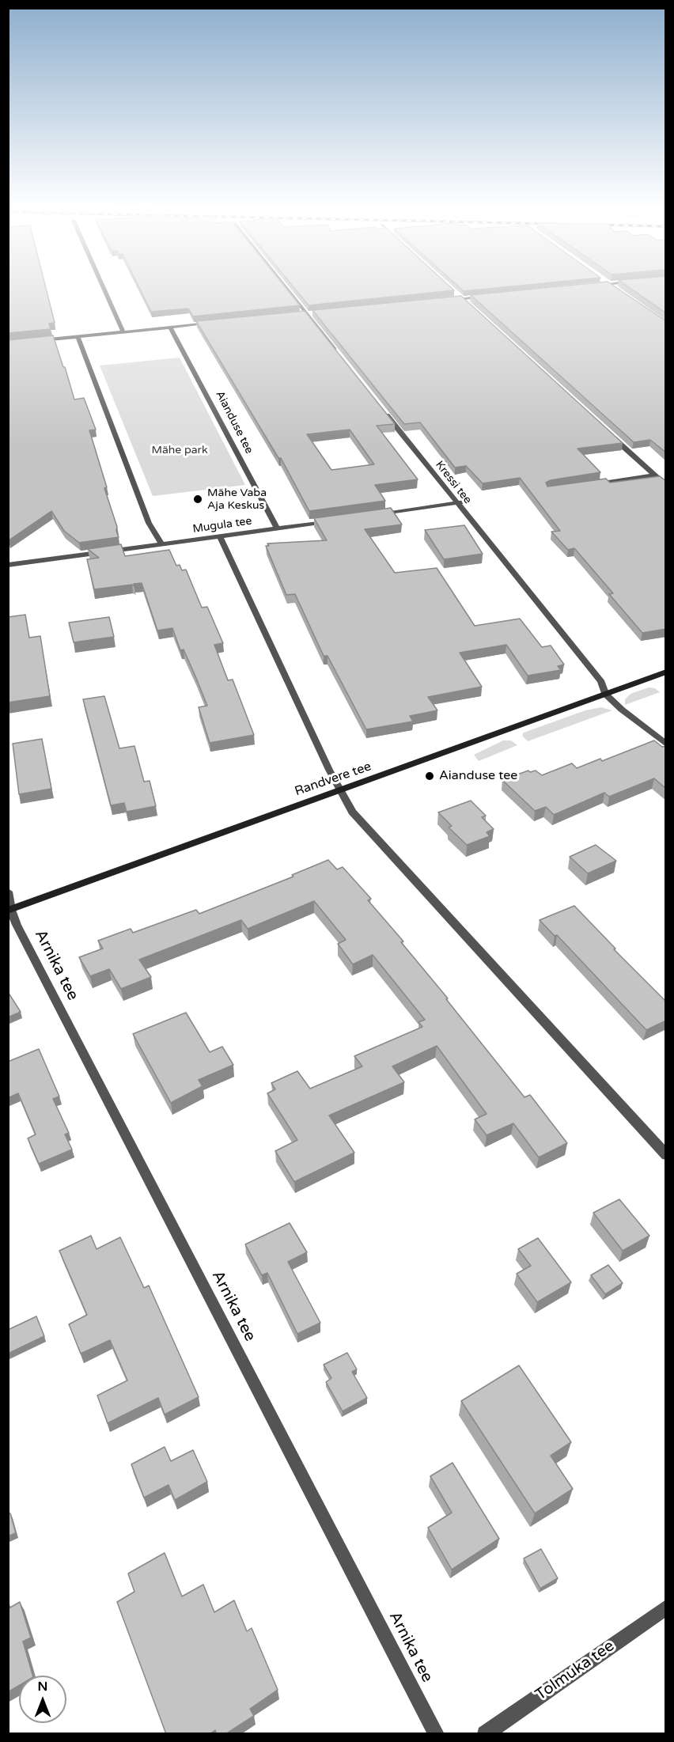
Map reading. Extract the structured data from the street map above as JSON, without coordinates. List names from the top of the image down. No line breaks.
{"streets":{"main road":["Randvere tee"],"street":["Aianduse tee","Kressi tee","Mugula tee","Arnika tee","Tolmuka tee"]},"crossings":[["Aianduse tee","Mugula tee"],["Kressi tee","Randvere tee"],["Randvere tee","Arnika tee"]],"parks":["Mähe park"],"places":["Mähe Vaba Aja Keskus","Aianduse tee"],"north":"top"}
